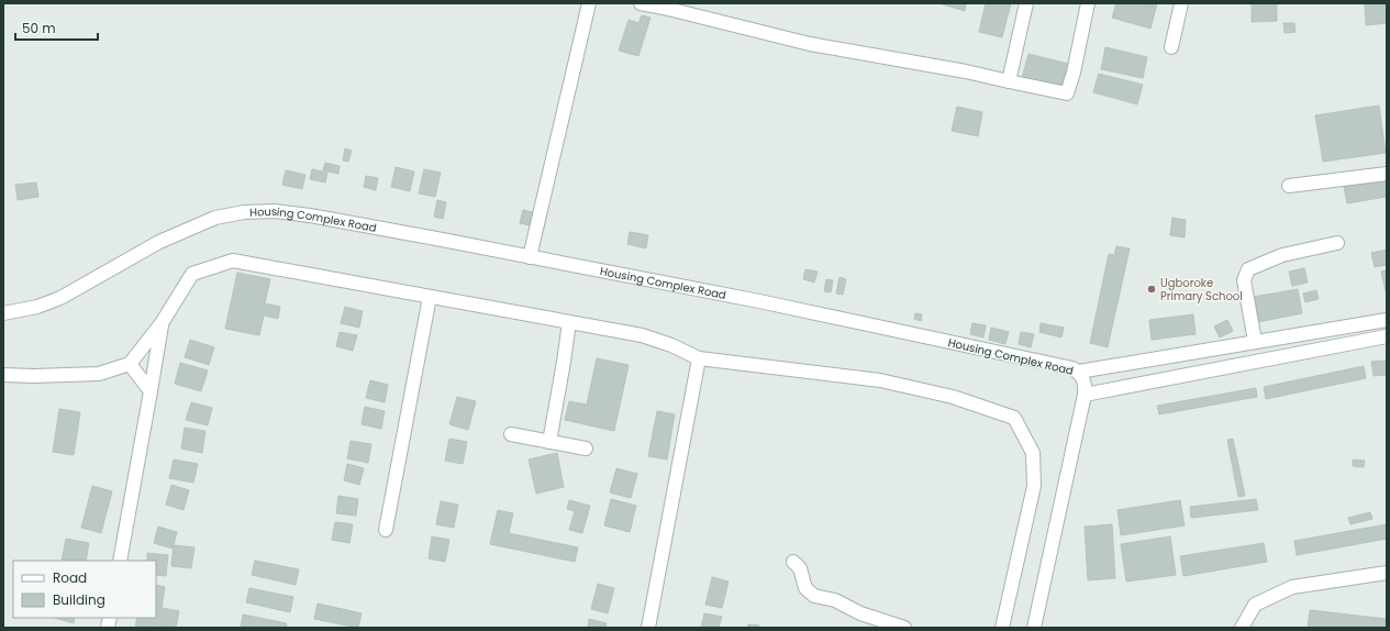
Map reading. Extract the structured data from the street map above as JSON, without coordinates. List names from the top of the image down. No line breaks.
{"streets":{"street":["Housing Complex Road"]},"places":["Ugboroke Primary School"],"legend":["Road","Building"],"scale_bar":"50 m"}
